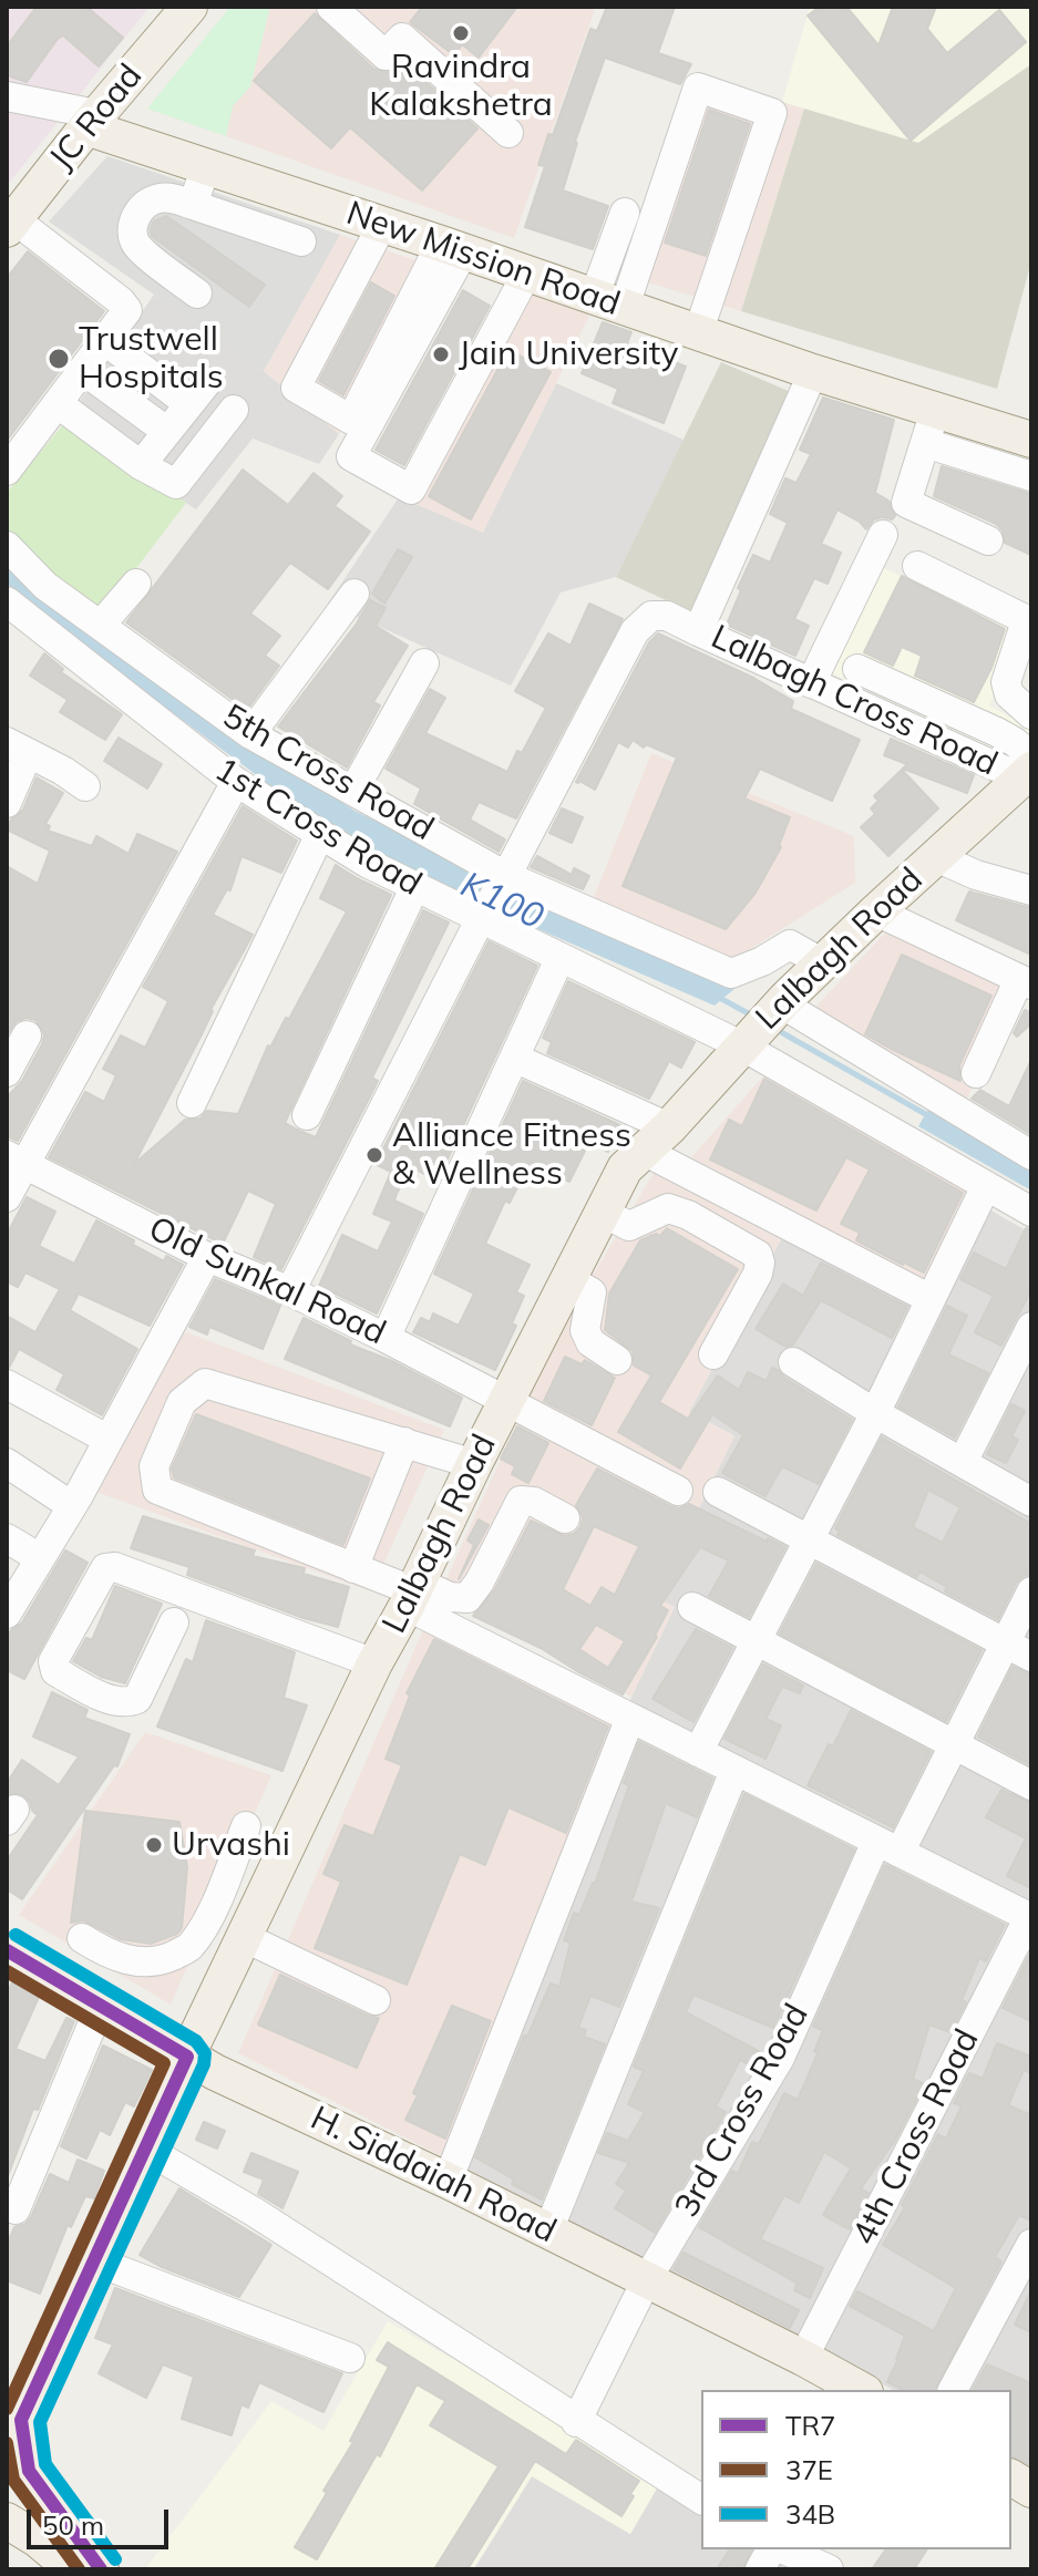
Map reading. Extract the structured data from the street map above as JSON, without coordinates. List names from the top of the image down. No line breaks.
{"streets":{"main road":["JC Road","New Mission Road","Lalbagh Road","H. Siddaiah Road"],"street":["Lalbagh Cross Road","5th Cross Road","1st Cross Road","Old Sunkal Road","3rd Cross Road","4th Cross Road"]},"crossings":[["JC Road","New Mission Road"],["New Mission Road","Lalbagh Cross Road"],["Lalbagh Cross Road","Lalbagh Road"],["5th Cross Road","1st Cross Road"],["5th Cross Road","Lalbagh Road"],["1st Cross Road","Lalbagh Road"],["Lalbagh Road","Old Sunkal Road"],["Lalbagh Road","H. Siddaiah Road"],["3rd Cross Road","H. Siddaiah Road"],["4th Cross Road","H. Siddaiah Road"]],"water":["K100"],"places":["Ravindra Kalakshetra","Jain University","Trustwell Hospitals","Alliance Fitness & Wellness","Urvashi"],"lines":["transit line 34B","transit line TR7","transit line 37E"],"legend":["TR7","37E","34B"],"scale_bar":"50 m"}
